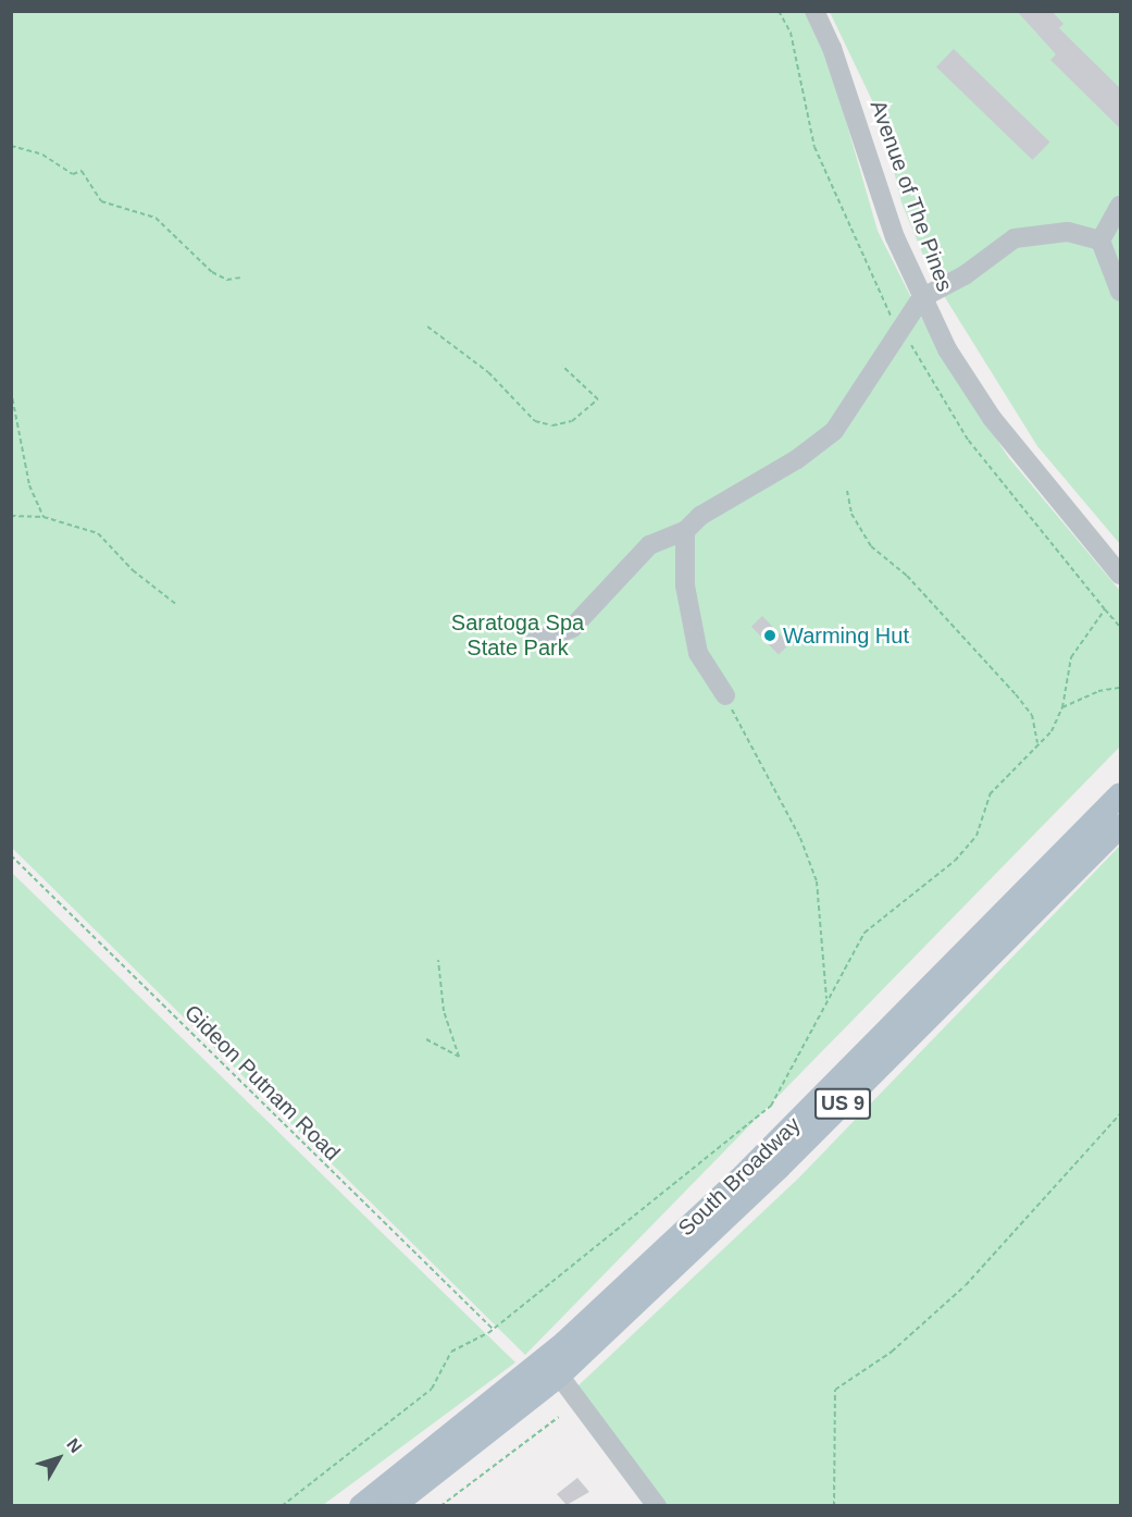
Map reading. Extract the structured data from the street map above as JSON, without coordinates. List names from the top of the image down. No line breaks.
{"streets":{"main road":["US 9","South Broadway"],"street":["Avenue of The Pines"],"path":["Gideon Putnam Road"]},"parks":["Saratoga Spa State Park"],"places":["Warming Hut"],"north":"top right"}
